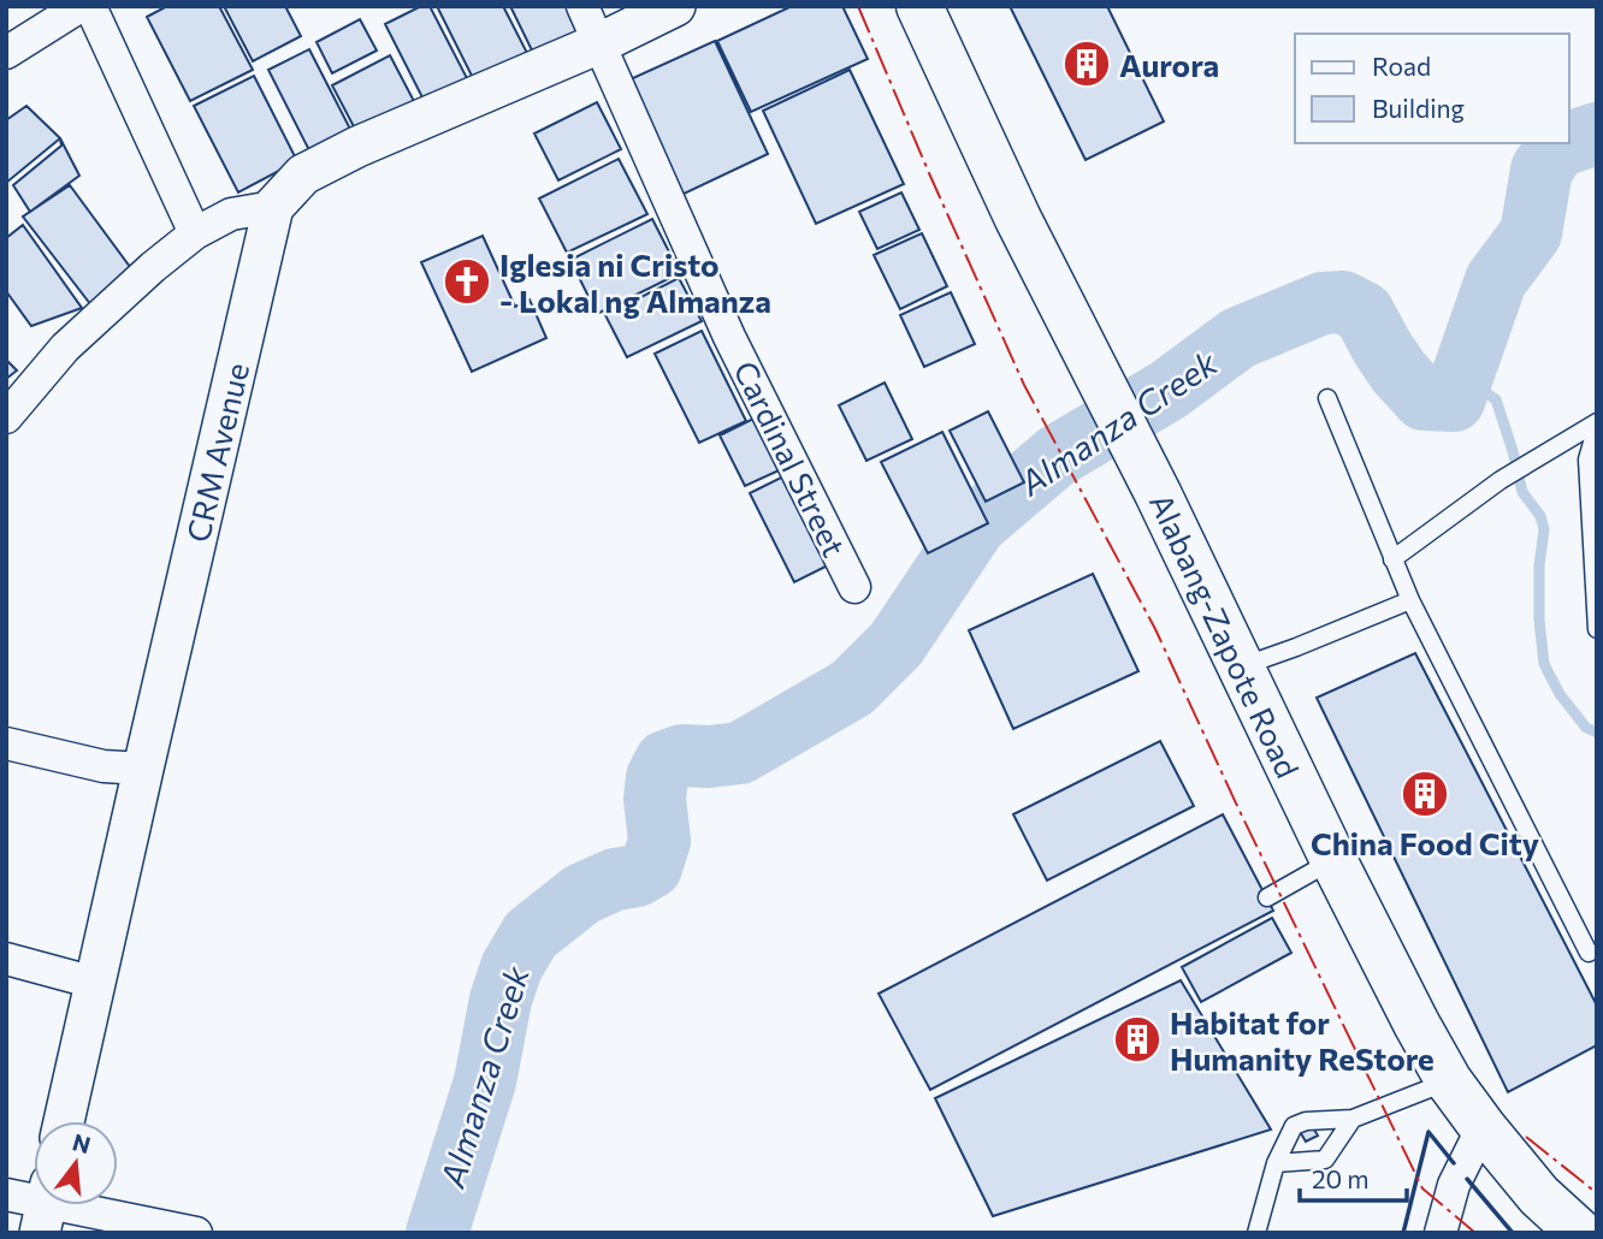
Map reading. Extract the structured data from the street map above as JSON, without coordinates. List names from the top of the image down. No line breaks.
{"streets":{"highway":["Alabang-Zapote Road"],"street":["CRM Avenue","Cardinal Street"]},"crossings":[["CRM Avenue","Cardinal Street"]],"water":["Almanza Creek"],"places":{"building":["Aurora","China Food City","Habitat for Humanity ReStore"],"church":["Iglesia ni Cristo - Lokal ng Almanza"]},"legend":["Road","Building"],"scale_bar":"20 m","north":"top"}
